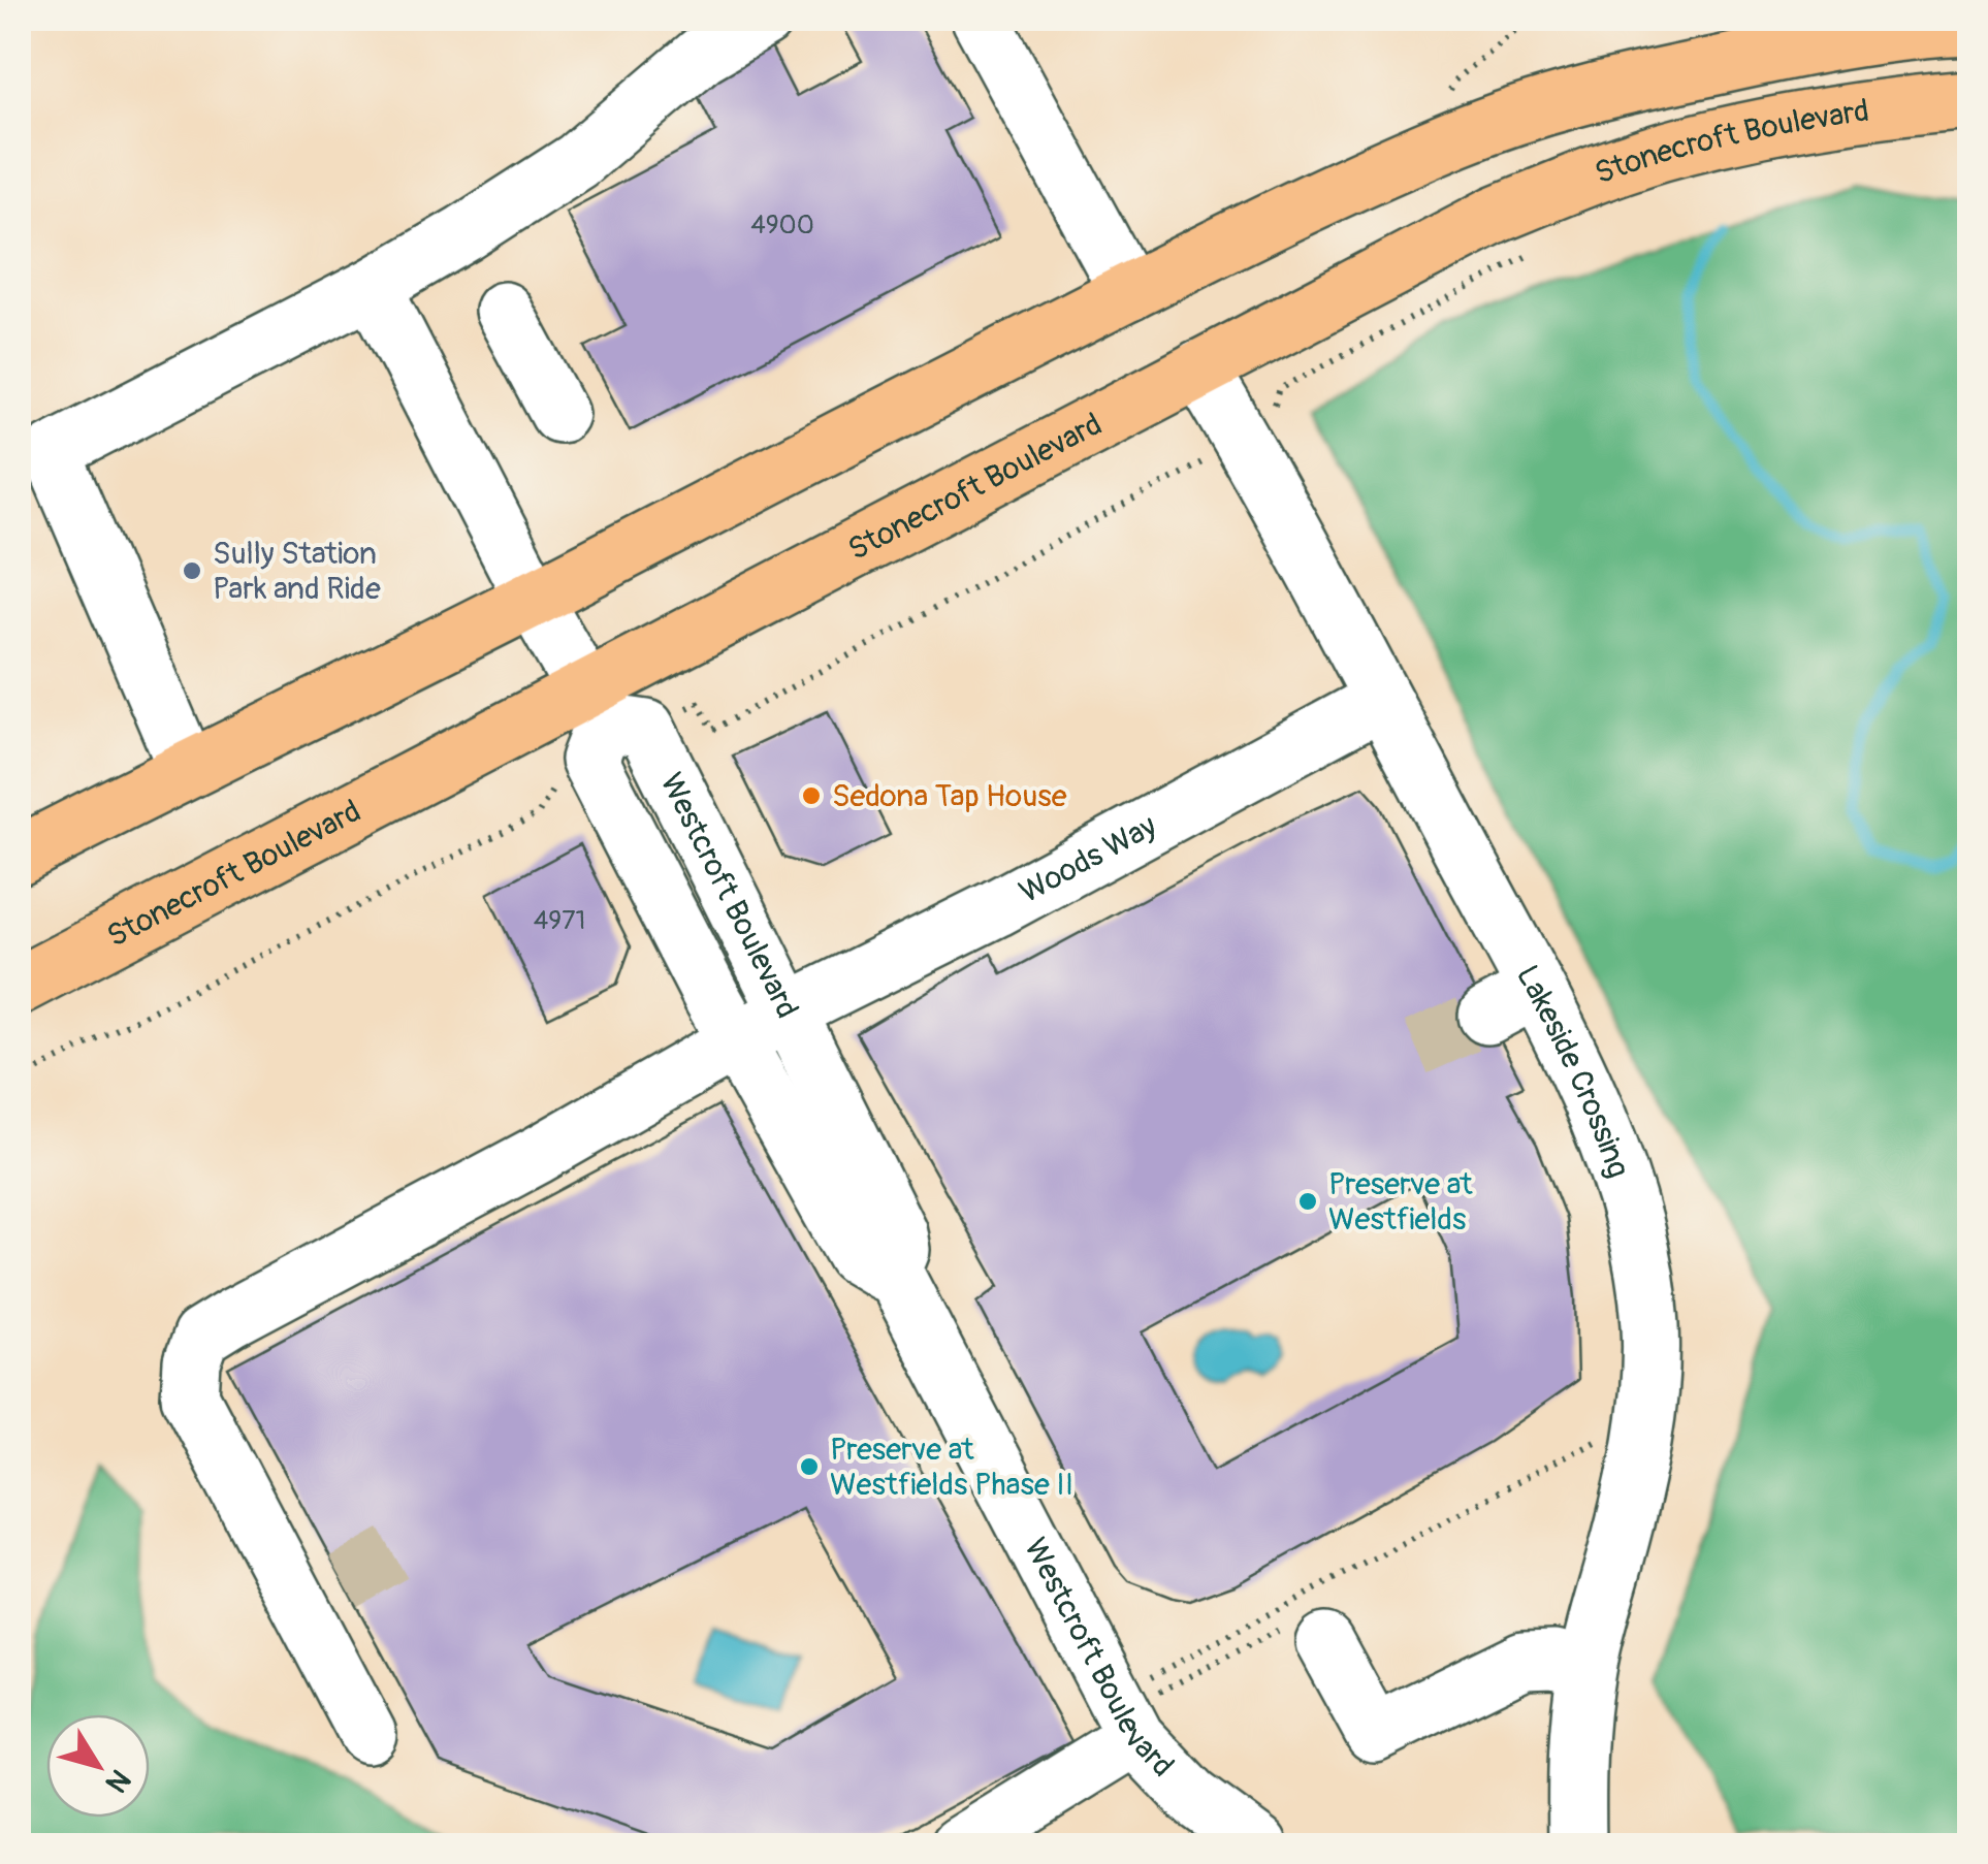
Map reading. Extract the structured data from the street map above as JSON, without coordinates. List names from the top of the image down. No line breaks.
{"streets":{"main road":["Stonecroft Boulevard"],"street":["Woods Way","Westcroft Boulevard","Lakeside Crossing"]},"crossings":[["Stonecroft Boulevard","Westcroft Boulevard"],["Stonecroft Boulevard","Lakeside Crossing"],["Woods Way","Westcroft Boulevard"],["Woods Way","Lakeside Crossing"]],"places":["Sully Station Park and Ride","Sedona Tap House","Preserve at Westfields","Preserve at Westfields Phase II"],"house_numbers":["4900","4971"],"north":"bottom right"}
